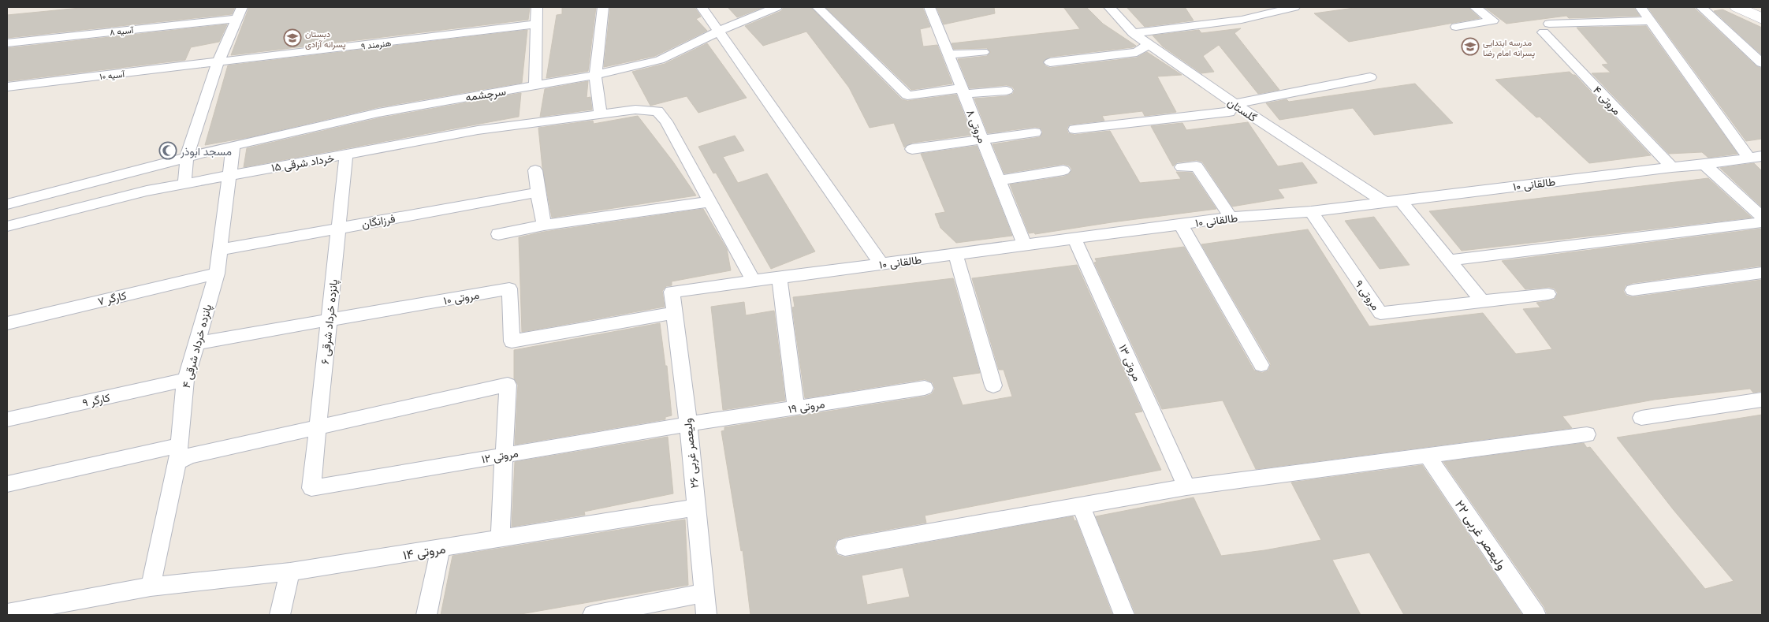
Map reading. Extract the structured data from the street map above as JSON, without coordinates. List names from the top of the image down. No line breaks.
{"streets":{"street":["آسیه ۸","هنرمند ۹","آسیه ۱۰","سرچشمه","مروتی ۴","گلستان","مروتی ۸","۱۵ خرداد شرقی","طالقانی ۱۰","فرزانگان","مروتی ۹","مروتی ۱۰","کارگر ۷","پانزده خرداد شرقی ۶","پانزده خرداد شرقی ۴","مروتی ۱۳","کارگر ۹","مروتی ۱۹","ولیعصر غربی ۲۶","مروتی ۱۲","ولیعصر غربی ۲۲","مروتی ۱۴"]},"crossings":[["هنرمند ۹","آسیه ۱۰"],["سرچشمه","پانزده خرداد شرقی ۴"],["مروتی ۴","طالقانی ۱۰"],["گلستان","طالقانی ۱۰"],["مروتی ۸","طالقانی ۱۰"],["۱۵ خرداد شرقی","پانزده خرداد شرقی ۶"],["۱۵ خرداد شرقی","پانزده خرداد شرقی ۴"],["طالقانی ۱۰","مروتی ۹"],["طالقانی ۱۰","مروتی ۱۳"],["طالقانی ۱۰","ولیعصر غربی ۲۶"],["فرزانگان","پانزده خرداد شرقی ۶"],["فرزانگان","پانزده خرداد شرقی ۴"],["مروتی ۱۰","پانزده خرداد شرقی ۶"],["مروتی ۱۰","پانزده خرداد شرقی ۴"],["مروتی ۱۰","ولیعصر غربی ۲۶"],["کارگر ۷","پانزده خرداد شرقی ۴"],["پانزده خرداد شرقی ۶","مروتی ۱۲"],["پانزده خرداد شرقی ۴","کارگر ۹"],["پانزده خرداد شرقی ۴","مروتی ۱۴"],["مروتی ۱۹","ولیعصر غربی ۲۶"],["مروتی ۱۹","مروتی ۱۲"],["ولیعصر غربی ۲۶","مروتی ۱۲"],["ولیعصر غربی ۲۶","مروتی ۱۴"]],"places":{"school or university":["دبستان پسرانه آزادی","مدرسه ابتدایی پسرانه امام رضا"],"mosque":["مسجد ابوذر"]}}
